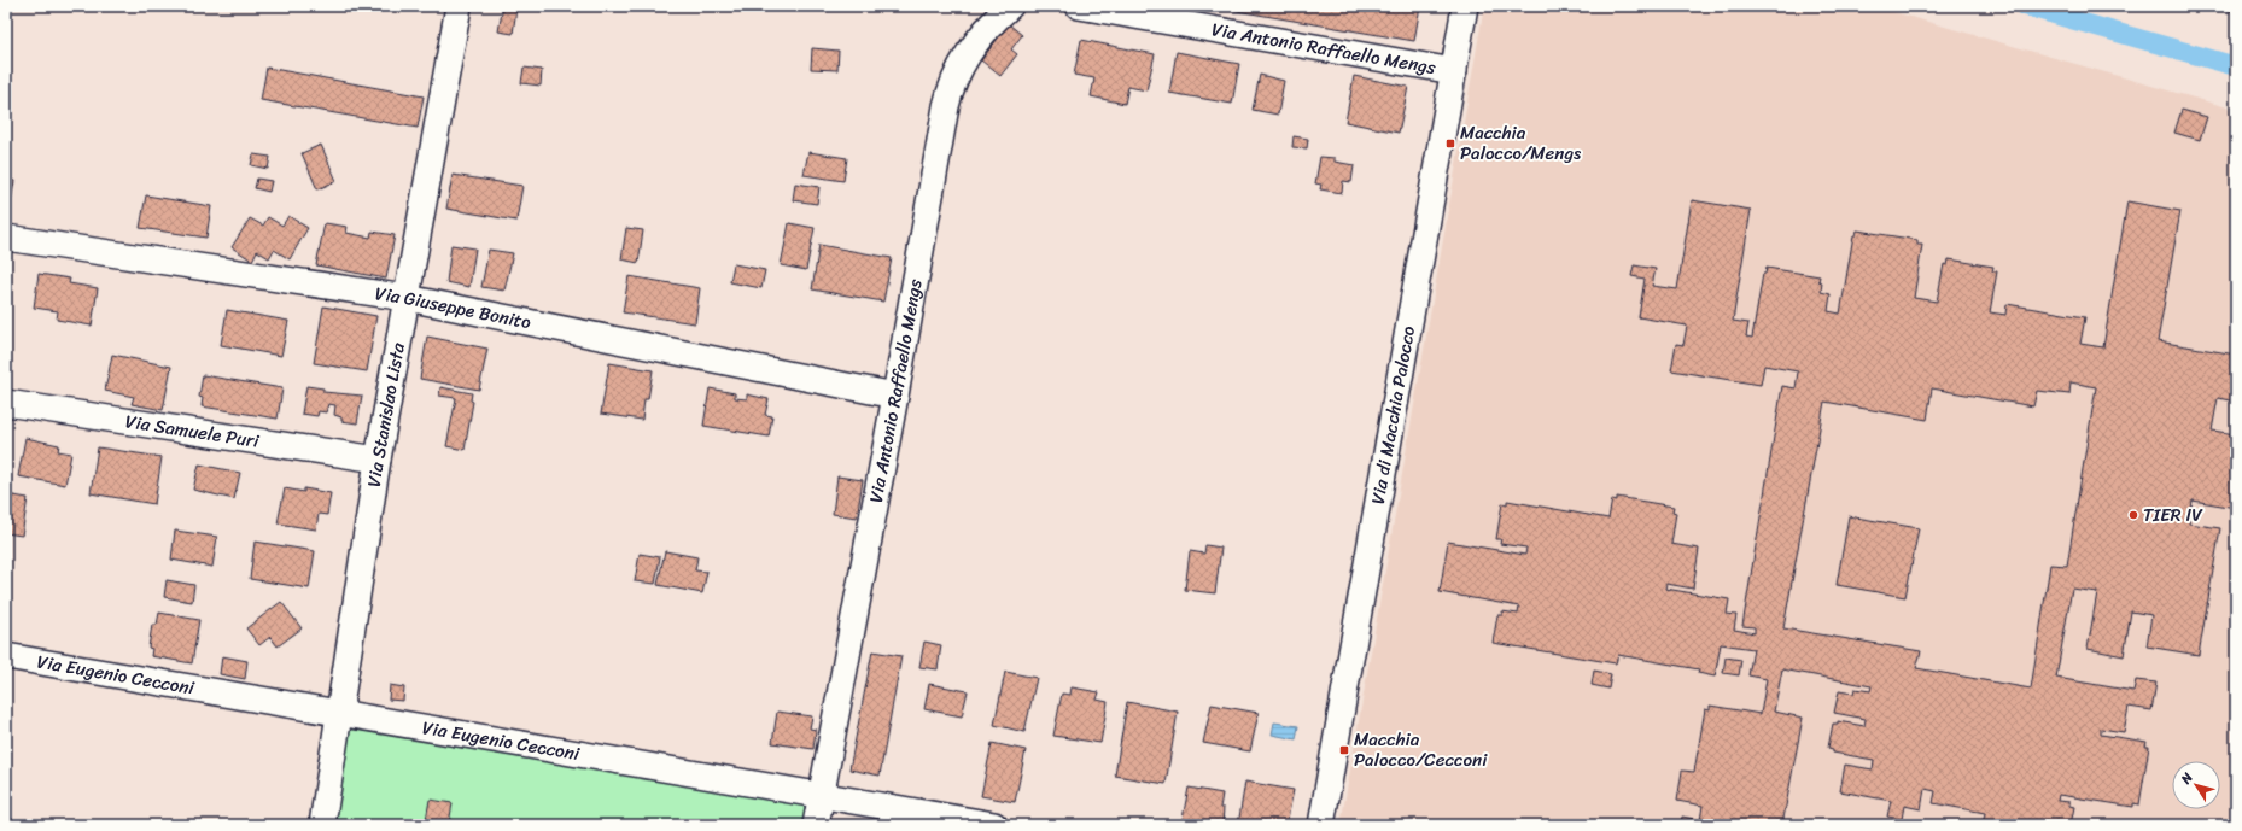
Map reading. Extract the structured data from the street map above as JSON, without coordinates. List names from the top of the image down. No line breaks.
{"streets":{"street":["Via Antonio Raffaello Mengs","Via Giuseppe Bonito","Via Stanislao Lista","Via di Macchia Palocco","Via Samuele Puri","Via Eugenio Cecconi"]},"crossings":[["Via Antonio Raffaello Mengs","Via Giuseppe Bonito"],["Via Antonio Raffaello Mengs","Via di Macchia Palocco"],["Via Antonio Raffaello Mengs","Via Eugenio Cecconi"],["Via Giuseppe Bonito","Via Stanislao Lista"],["Via Stanislao Lista","Via Samuele Puri"],["Via Stanislao Lista","Via Eugenio Cecconi"]],"places":{"transit":["Macchia Palocco/Mengs","Macchia Palocco/Cecconi"],"other":["TIER IV"]},"north":"top left"}
